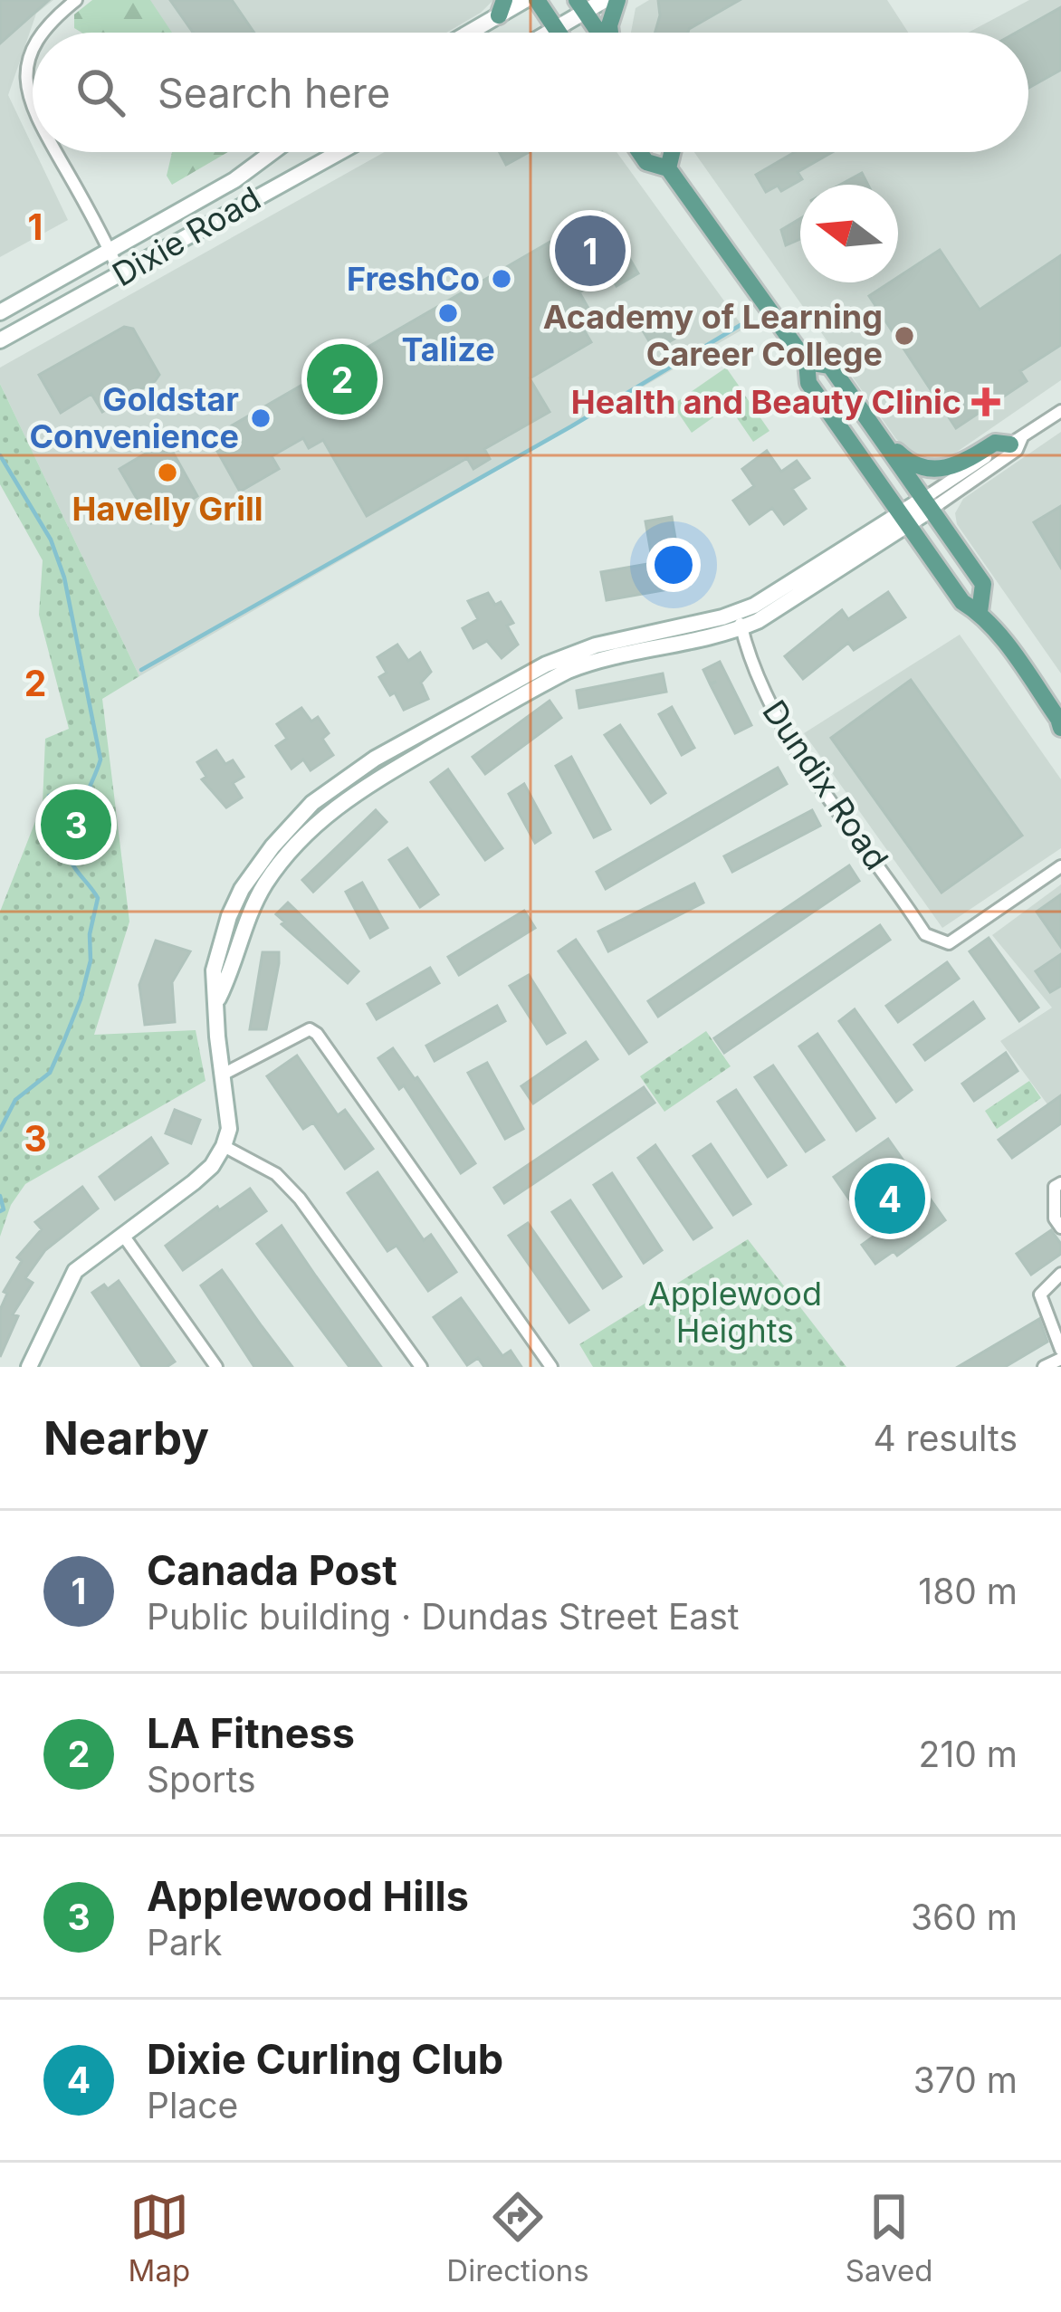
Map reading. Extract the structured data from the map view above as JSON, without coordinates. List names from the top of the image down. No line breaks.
{"streets":{"street":["Dixie Road","Dundix Road"]},"parks":["Applewood Heights"],"places":{"other":["FreshCo","Talize","Academy of Learning Career College","Goldstar Convenience","Havelly Grill"],"health":["Health and Beauty Clinic"]},"north":"left","page":{"search":"Search here","pins":["1","2","3","4"],"heading":["Nearby","4 results"],"list":[{"mark":"1","name":"Canada Post","note":"Public building · Dundas Street East","value":"180 m"},{"mark":"2","name":"LA Fitness","note":"Sports","value":"210 m"},{"mark":"3","name":"Applewood Hills","note":"Park","value":"360 m"},{"mark":"4","name":"Dixie Curling Club","note":"Place","value":"370 m"}],"nav":["Map","Directions","Saved"]},"grid":{"rows":["1","2","3"]}}
